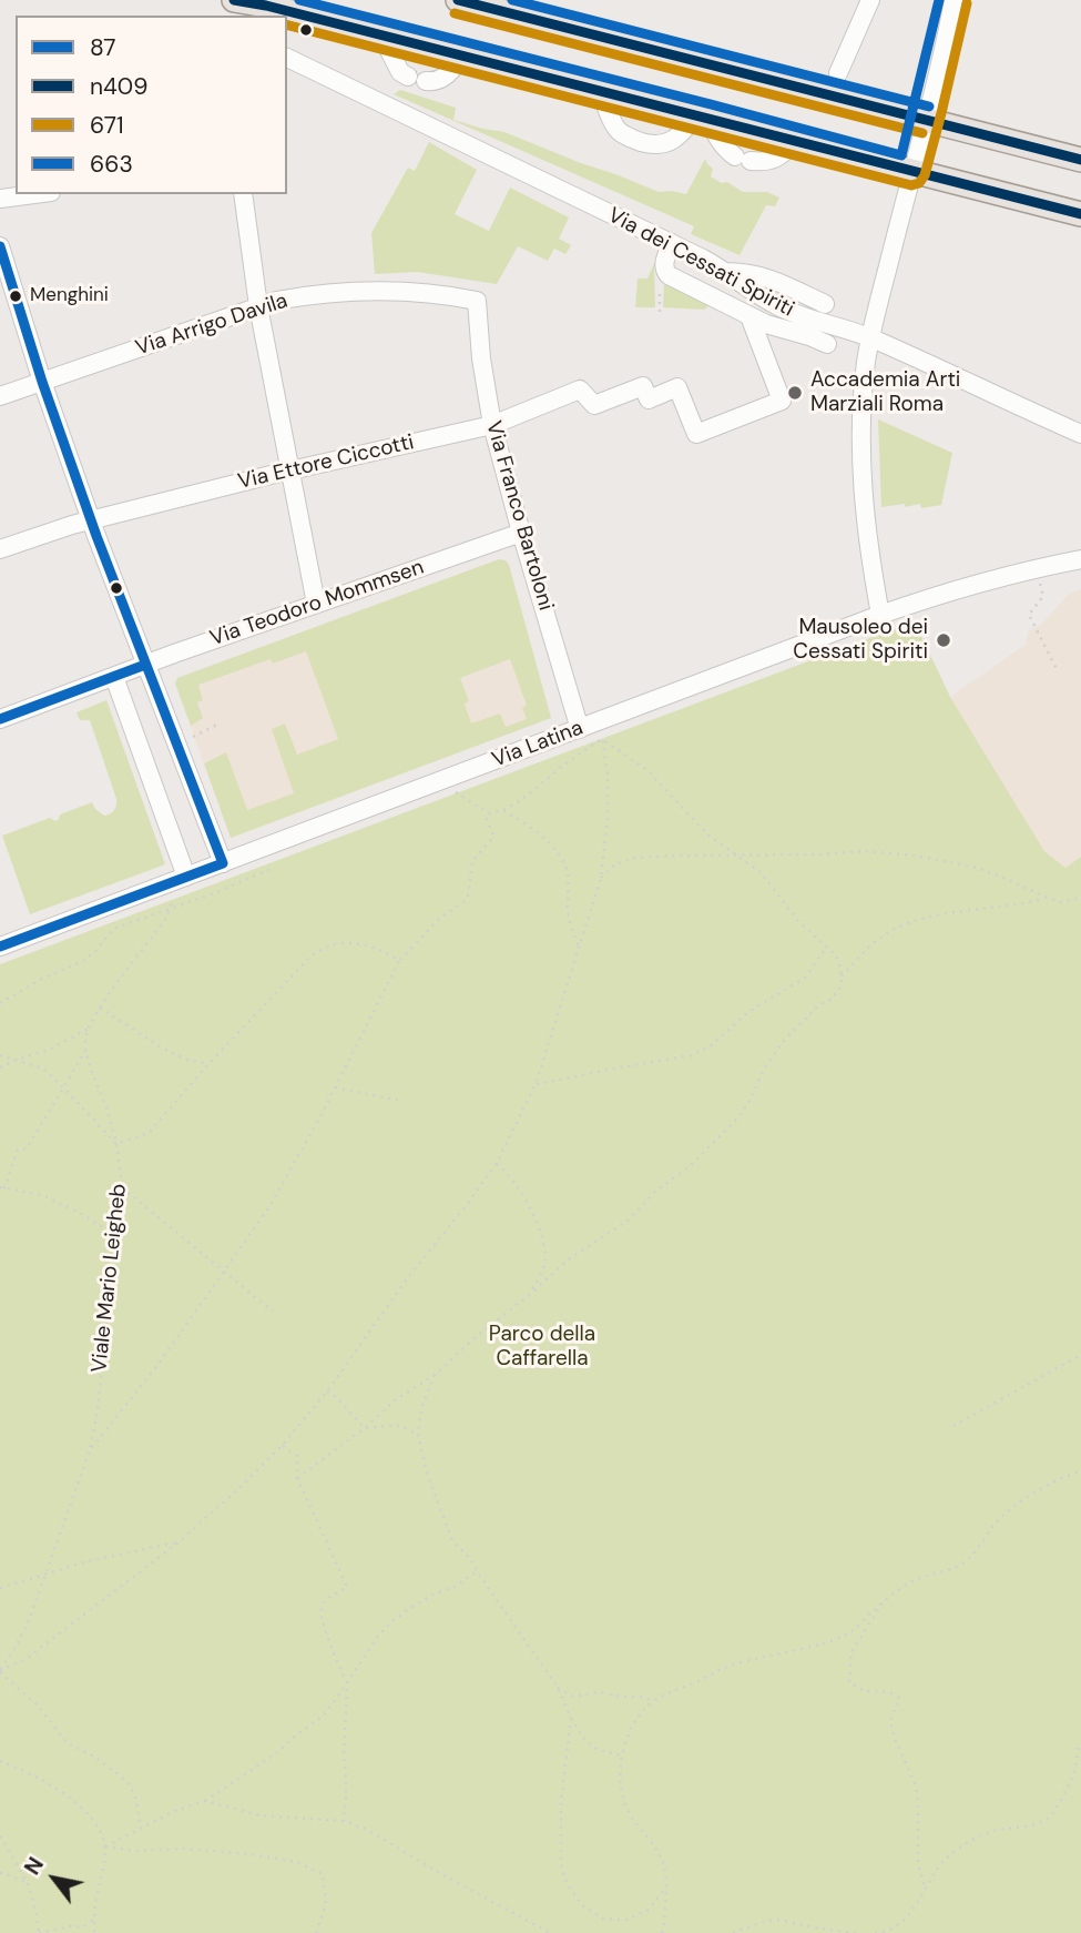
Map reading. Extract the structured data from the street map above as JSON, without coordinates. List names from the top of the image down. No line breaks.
{"streets":{"street":["Via dei Cessati Spiriti","Via Arrigo Davila","Via Ettore Ciccotti","Via Franco Bartoloni","Via Teodoro Mommsen","Via Latina"],"path":["Viale Mario Leigheb"]},"crossings":[["Via Arrigo Davila","Via Franco Bartoloni"],["Via Ettore Ciccotti","Via Franco Bartoloni"],["Via Franco Bartoloni","Via Teodoro Mommsen"],["Via Franco Bartoloni","Via Latina"]],"parks":["Parco della Caffarella"],"places":["Menghini","Accademia Arti Marziali Roma","Mausoleo dei Cessati Spiriti"],"lines":["transit line n409","transit line 663","transit line 671","transit line 87"],"legend":["87","n409","671","663"],"north":"top left"}
